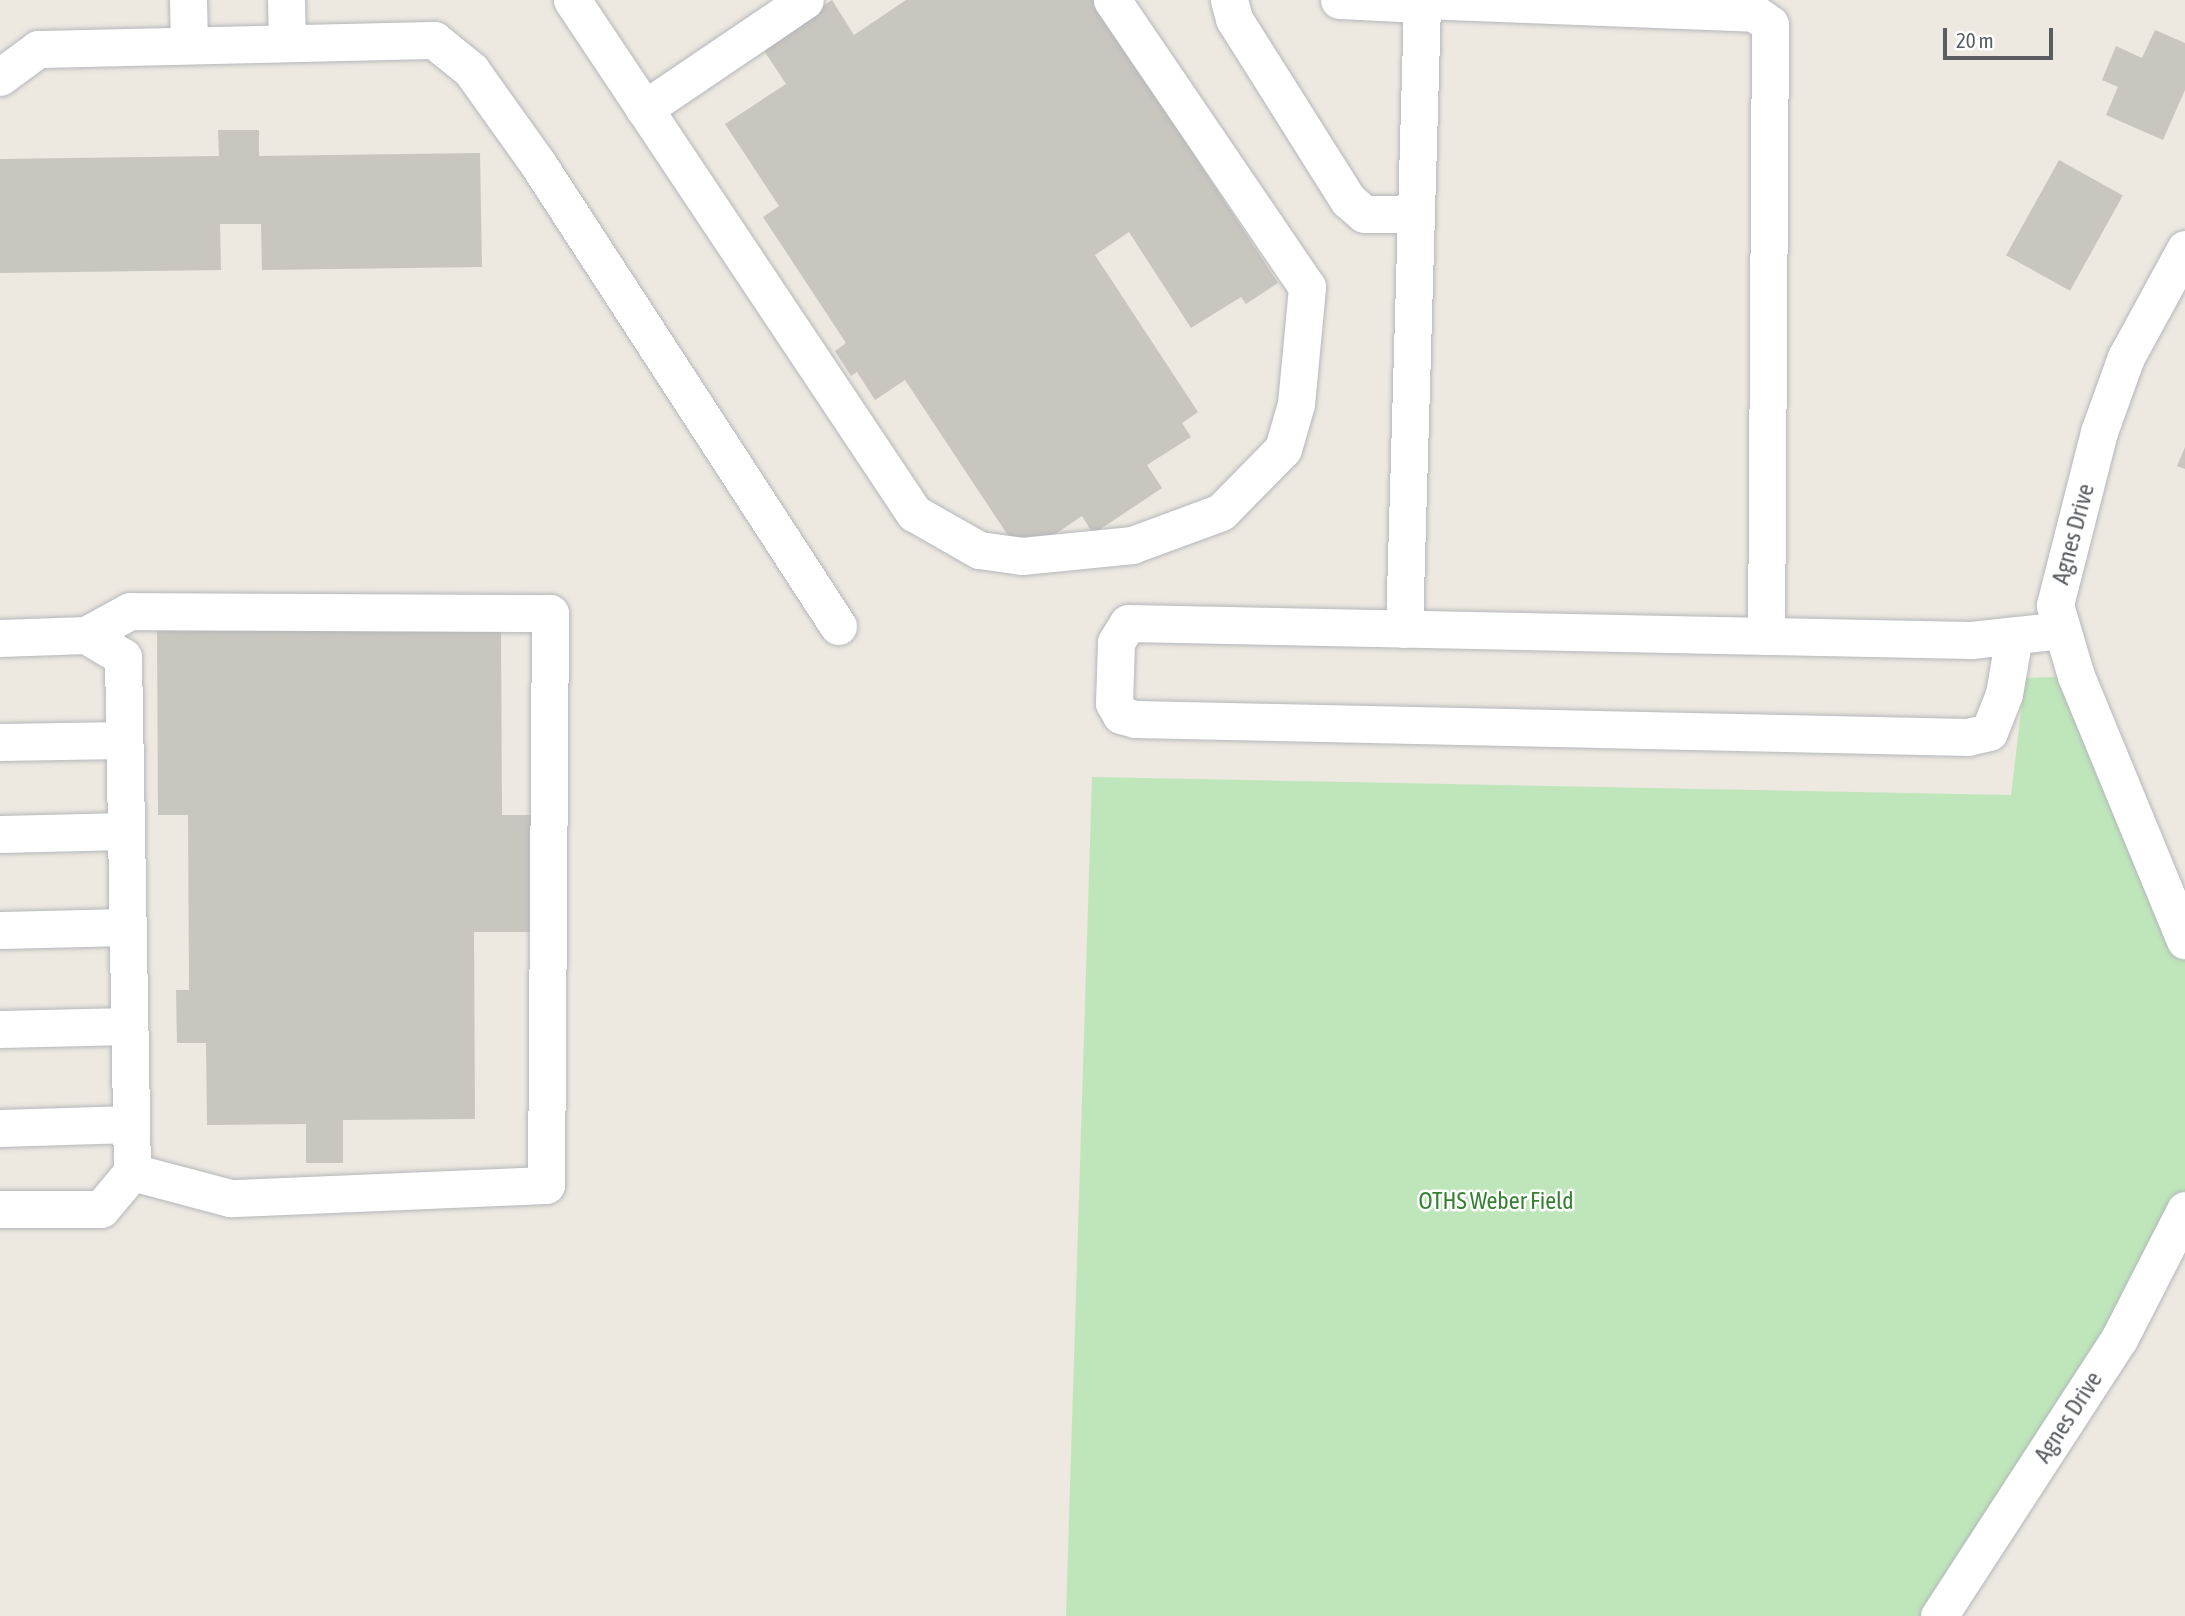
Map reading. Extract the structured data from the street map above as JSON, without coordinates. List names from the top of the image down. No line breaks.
{"streets":{"street":["Agnes Drive"]},"parks":["OTHS Weber Field"],"scale_bar":"20 m"}
